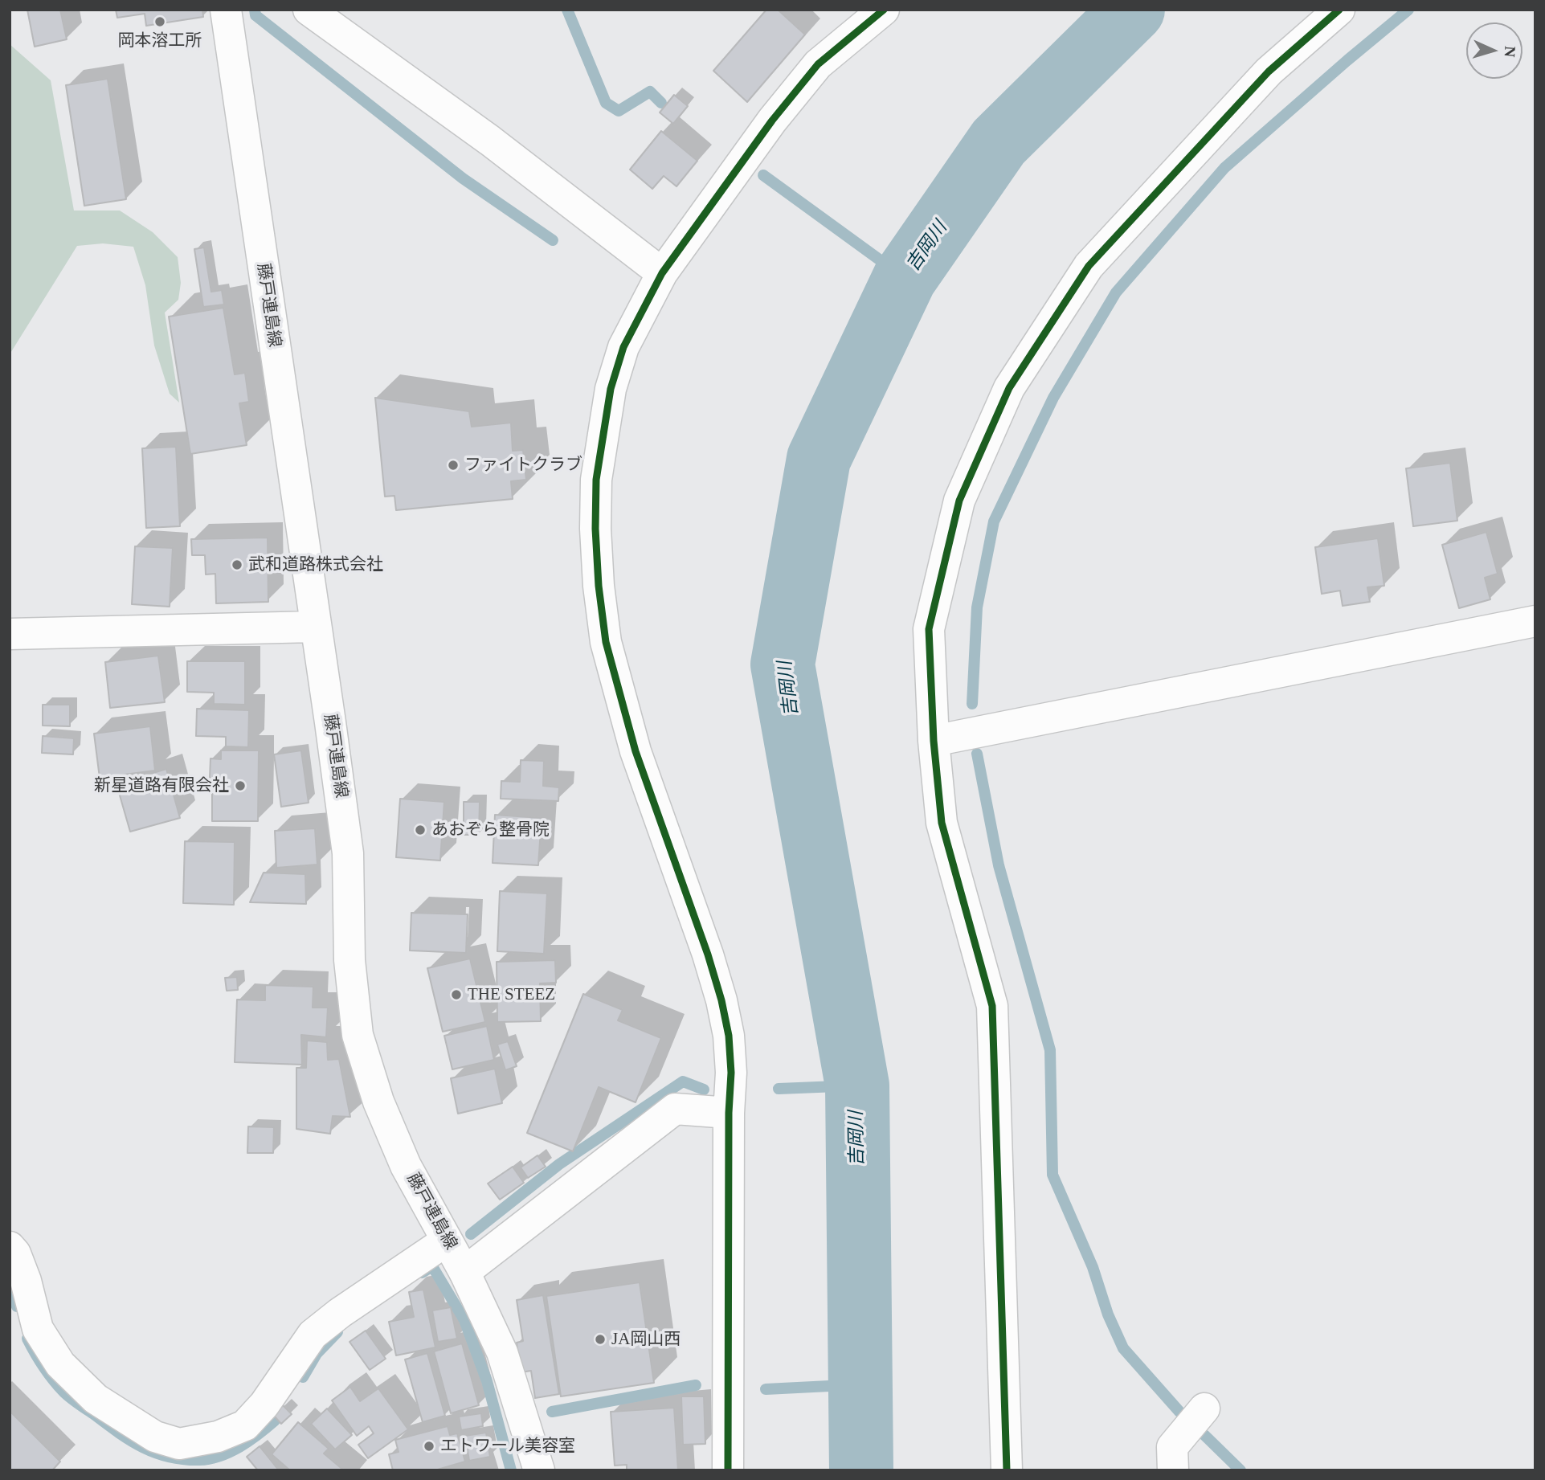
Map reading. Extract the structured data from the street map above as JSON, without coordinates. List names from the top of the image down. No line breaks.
{"streets":{"street":["藤戸連島線"]},"water":["吉岡川"],"places":["岡本溶工所","ファイトクラブ","武和道路株式会社","新星道路有限会社","あおぞら整骨院","THE STEEZ","JA岡山西","エトワール美容室"],"north":"right"}
